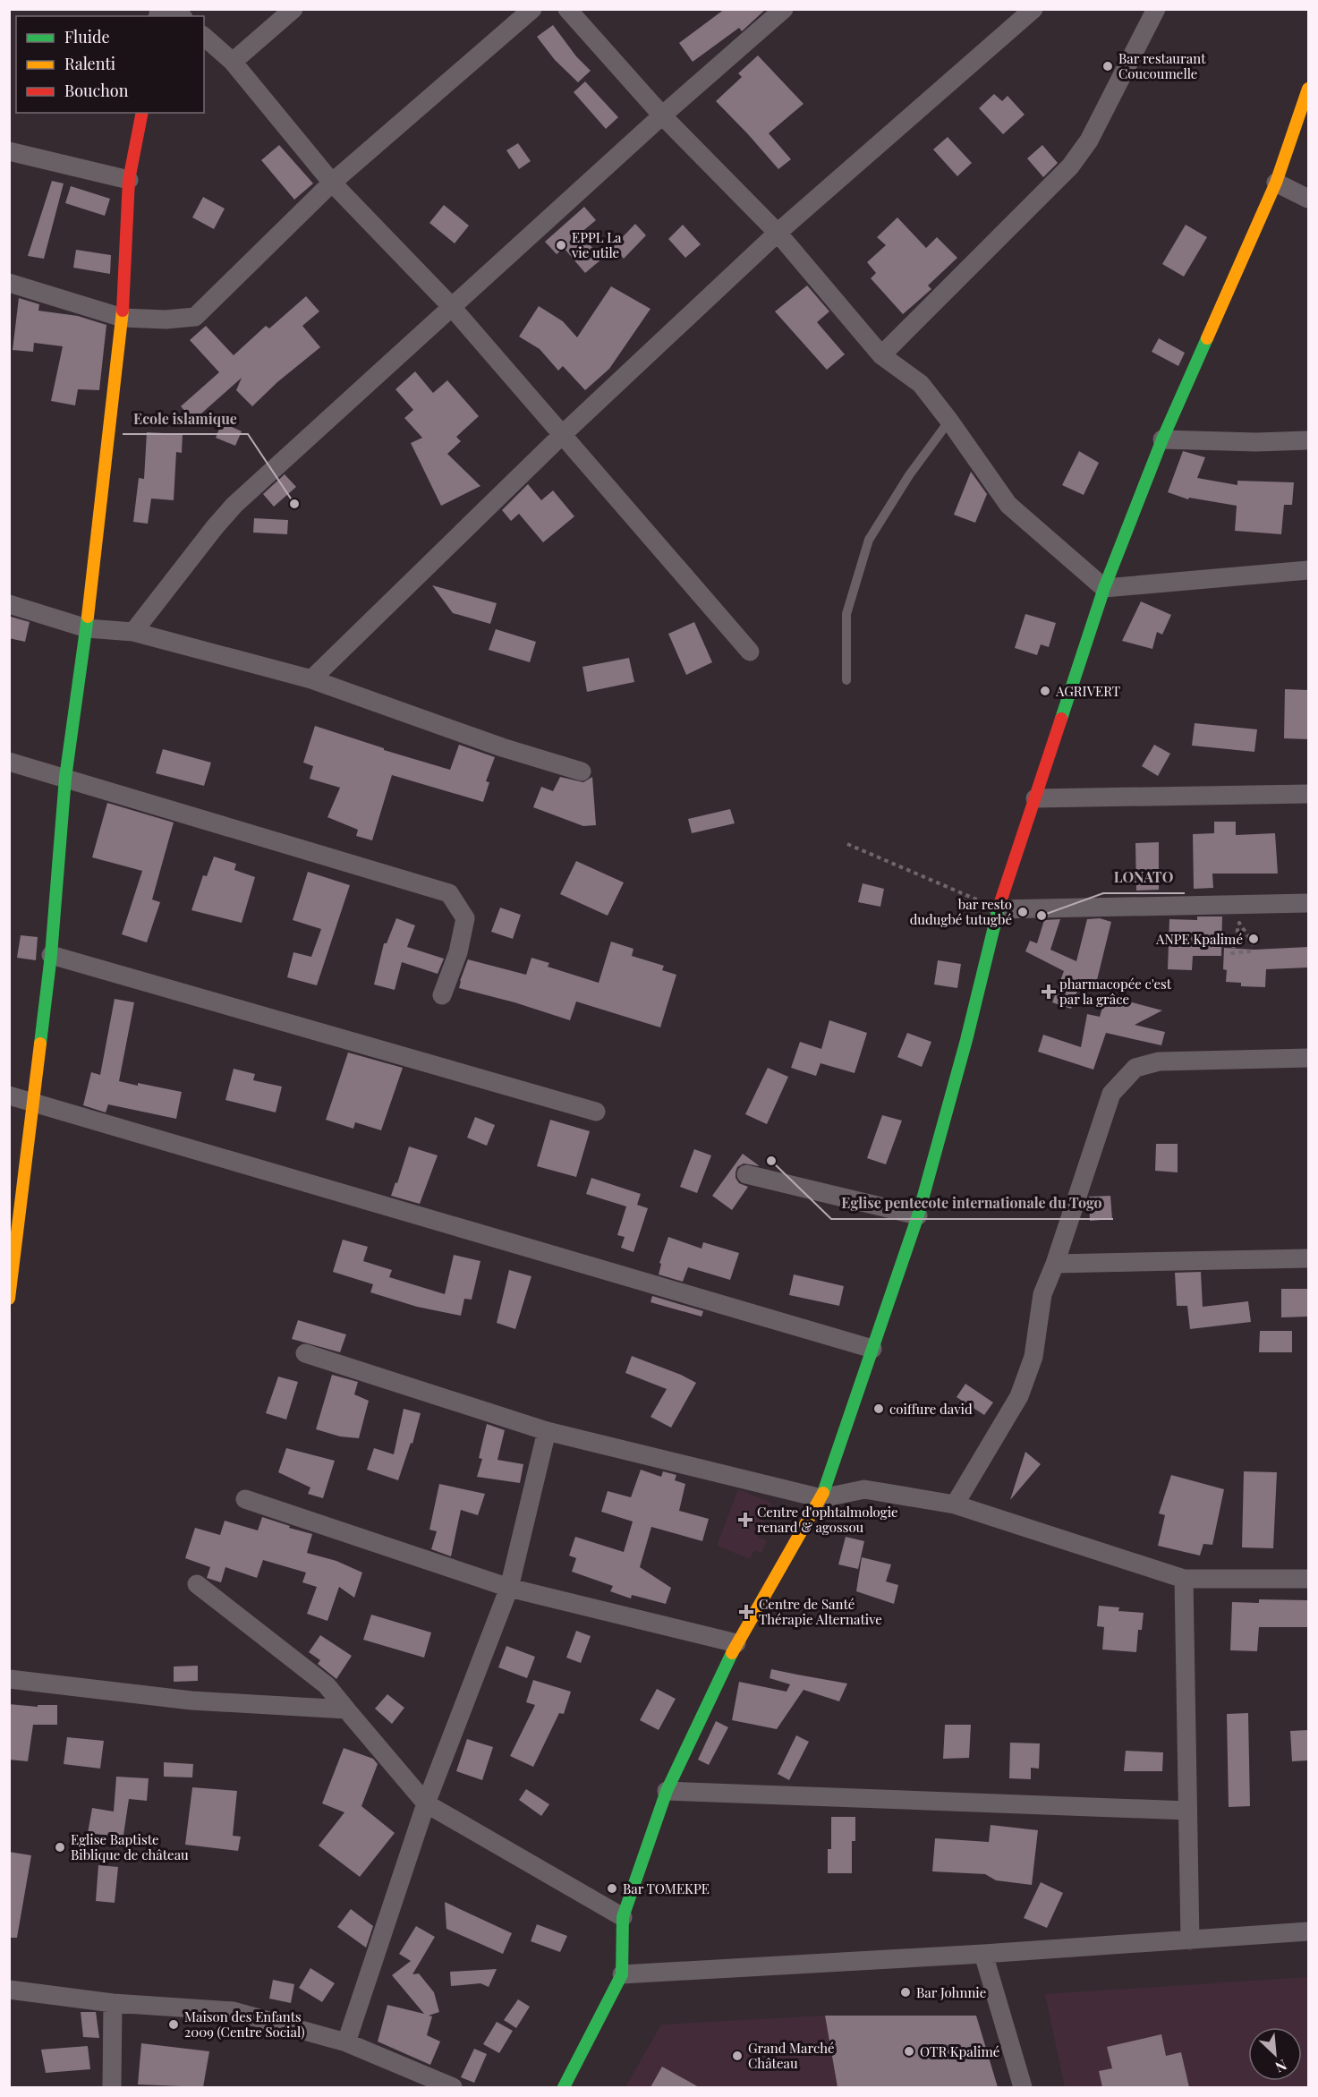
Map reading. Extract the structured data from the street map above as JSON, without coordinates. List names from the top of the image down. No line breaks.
{"places":{"other":["Bar restaurant Coucoumelle","EPPL La vie utile","Ecole islamique","AGRIVERT","bar resto dudugbé tutugbé","LONATO","ANPE Kpalimé","Eglise pentecote internationale du Togo","coiffure david","Eglise Baptiste Biblique de château","Bar TOMEKPE","Bar Johnnie","Maison des Enfants 2009 (Centre Social)","OTR Kpalimé","Grand Marché Château"],"health":["pharmacopée c'est par la grâce","Centre d'ophtalmologie renard & agossou","Centre de Santé Thérapie Alternative"]},"legend":["Fluide","Ralenti","Bouchon"],"north":"bottom right"}
